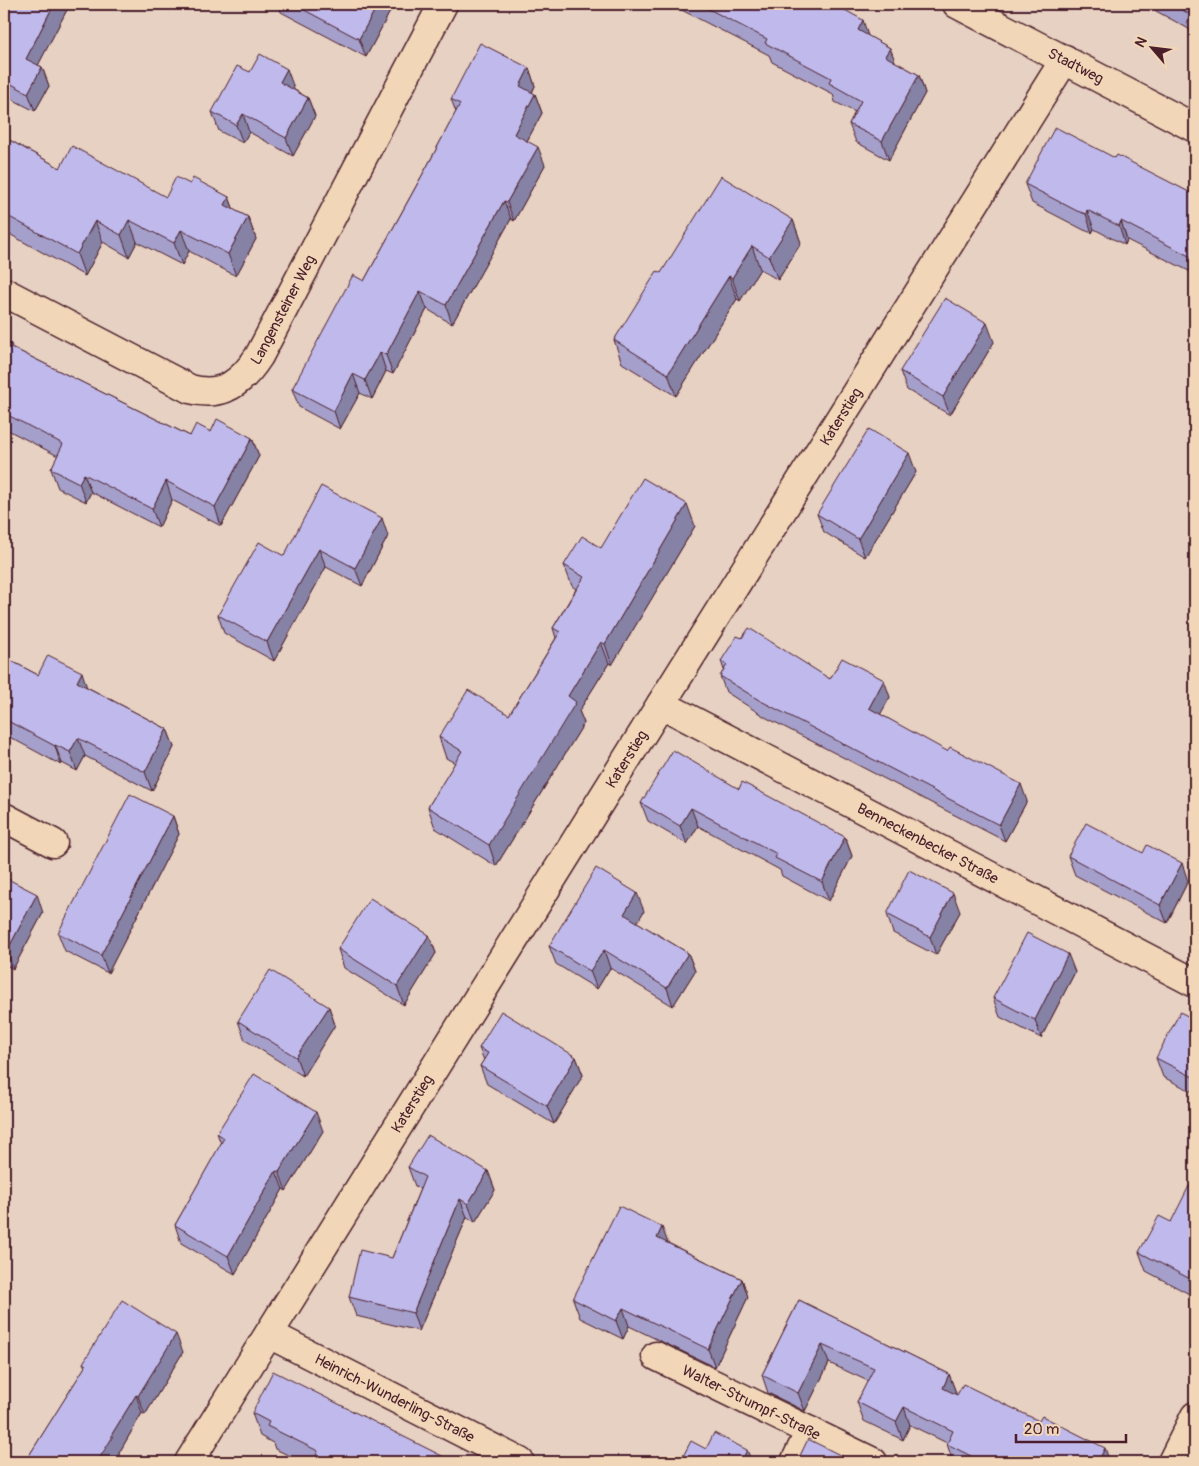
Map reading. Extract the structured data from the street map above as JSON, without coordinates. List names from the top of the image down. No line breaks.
{"streets":{"street":["Stadtweg","Langensteiner Weg","Katerstieg","Benneckenbecker Straße","Heinrich-Wunderling-Straße","Walter-Strumpf-Straße"]},"crossings":[["Stadtweg","Katerstieg"],["Katerstieg","Benneckenbecker Straße"],["Katerstieg","Heinrich-Wunderling-Straße"]],"scale_bar":"20 m","north":"top left"}
